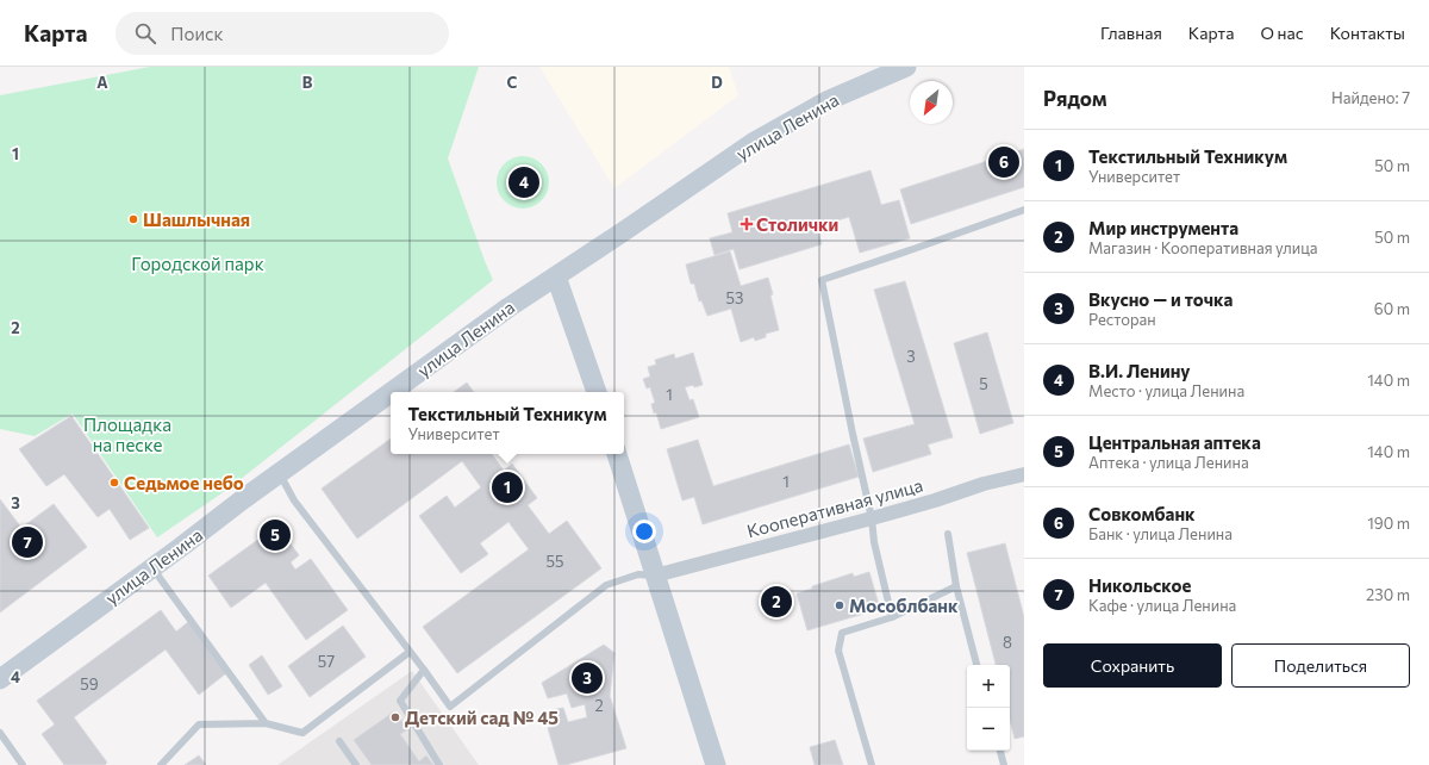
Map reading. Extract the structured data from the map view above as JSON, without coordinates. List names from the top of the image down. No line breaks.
{"streets":{"main road":["улица Ленина"],"street":["Кооперативная улица"]},"parks":["Городской парк","Площадка на песке"],"places":{"other":["Шашлычная","Седьмое небо","Мособлбанк","Детский сад № 45"],"health":["Столички"]},"house_numbers":["53","3","5","1","1","55","8","57","59","2"],"north":"bottom left","page":{"header":"Карта","search":"Поиск","nav":["Главная","Карта","О нас","Контакты"],"heading":["Рядом","Найдено: 7"],"list":[{"mark":"1","name":"Текстильный Техникум","note":"Университет","value":"50 m"},{"mark":"2","name":"Мир инструмента","note":"Магазин · Кооперативная улица","value":"50 m"},{"mark":"3","name":"Вкусно — и точка","note":"Ресторан","value":"60 m"},{"mark":"4","name":"В.И. Ленину","note":"Место · улица Ленина","value":"140 m"},{"mark":"5","name":"Центральная аптека","note":"Аптека · улица Ленина","value":"140 m"},{"mark":"6","name":"Совкомбанк","note":"Банк · улица Ленина","value":"190 m"},{"mark":"7","name":"Никольское","note":"Кафе · улица Ленина","value":"230 m"}],"pins":["6","4","1","5","7","2","3"],"popup":["Текстильный Техникум","Университет"],"buttons":["Сохранить","Поделиться"],"map_buttons":["+","−"]},"grid":{"columns":["A","B","C","D"],"rows":["1","2","3","4"]}}
